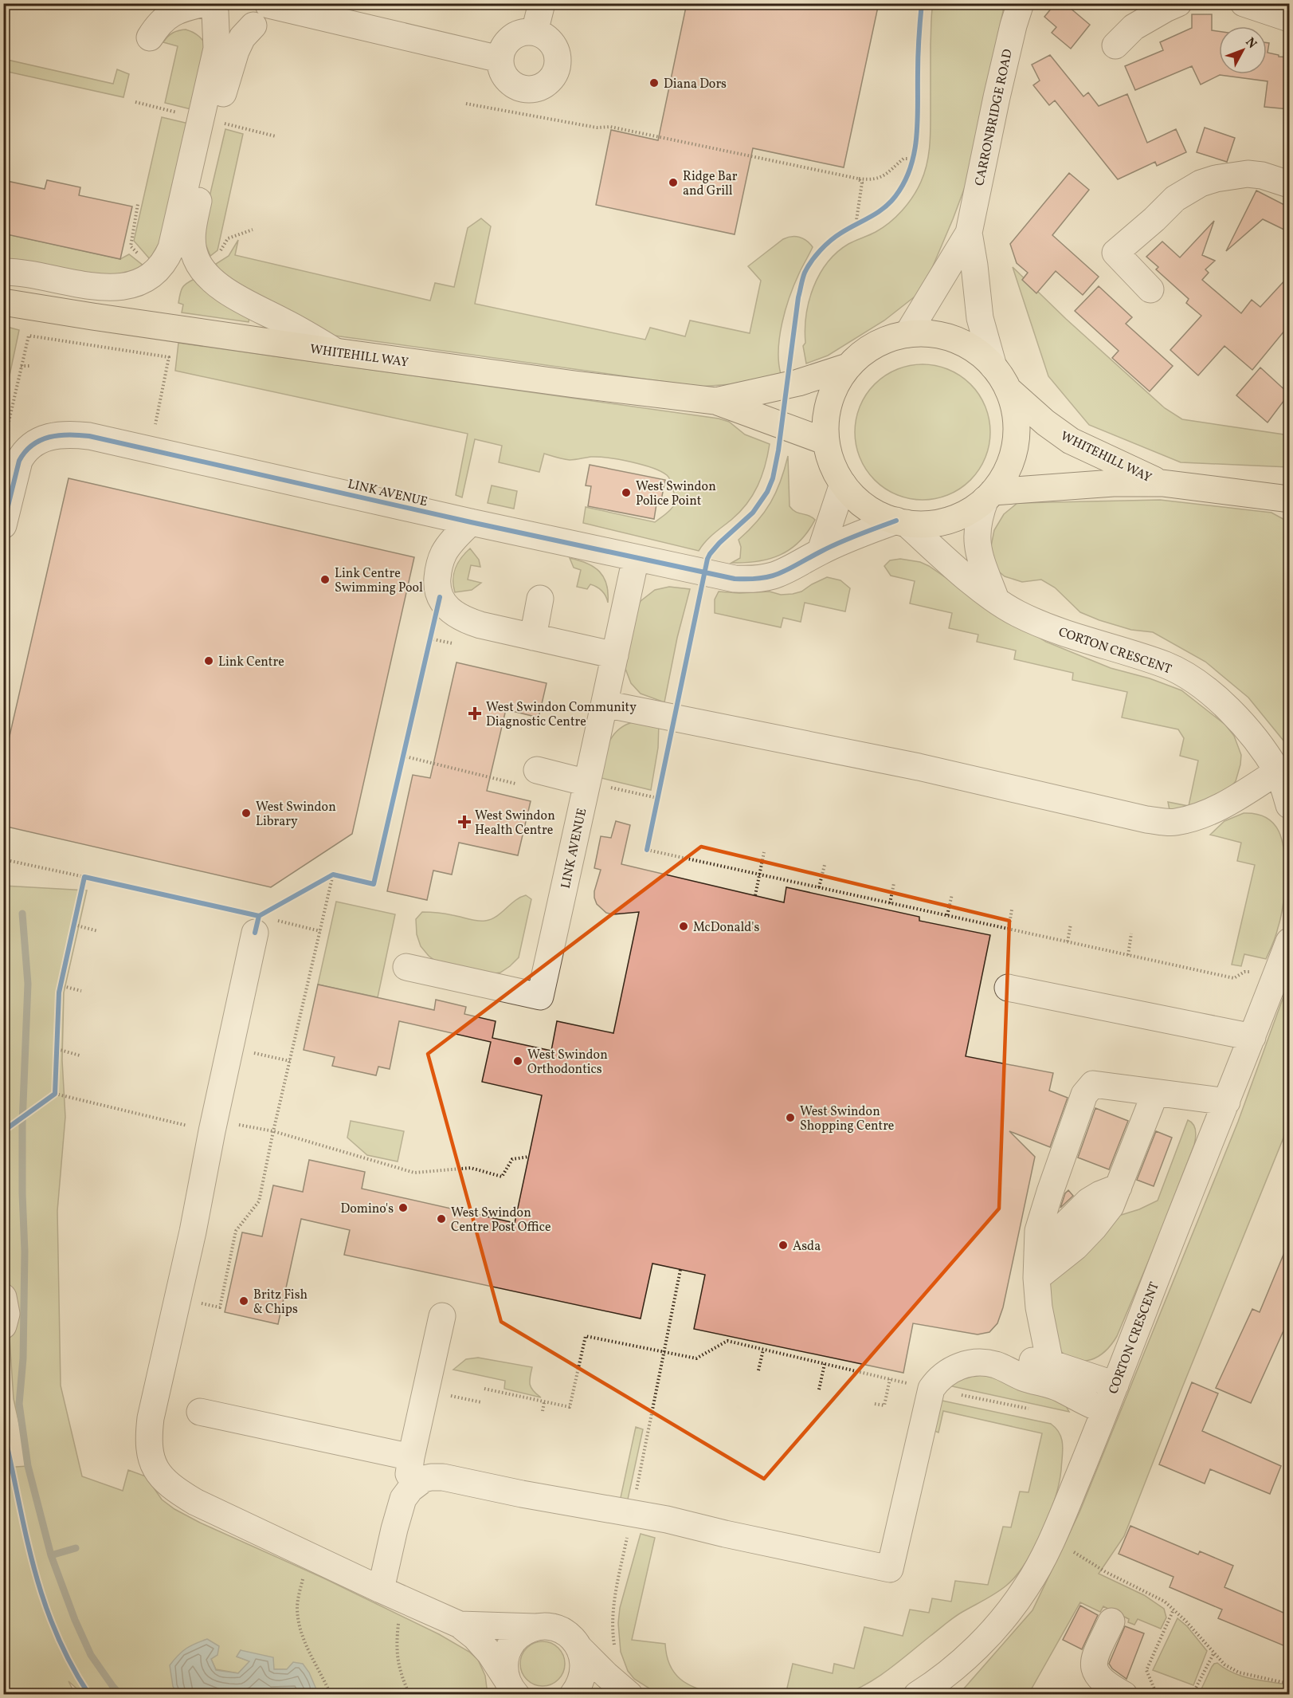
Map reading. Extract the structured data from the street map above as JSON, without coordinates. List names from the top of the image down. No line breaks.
{"streets":{"main road":["WHITEHILL WAY"],"street":["CARRONBRIDGE ROAD","LINK AVENUE","CORTON CRESCENT"]},"crossings":[["LINK AVENUE","CORTON CRESCENT"]],"places":{"other":["Diana Dors","Ridge Bar and Grill","West Swindon Police Point","Link Centre Swimming Pool","Link Centre","West Swindon Library","McDonald's","West Swindon Orthodontics","West Swindon Shopping Centre","Domino's","West Swindon Centre Post Office","Asda","Britz Fish & Chips"],"health":["West Swindon Community Diagnostic Centre","West Swindon Health Centre"]},"north":"top right"}
